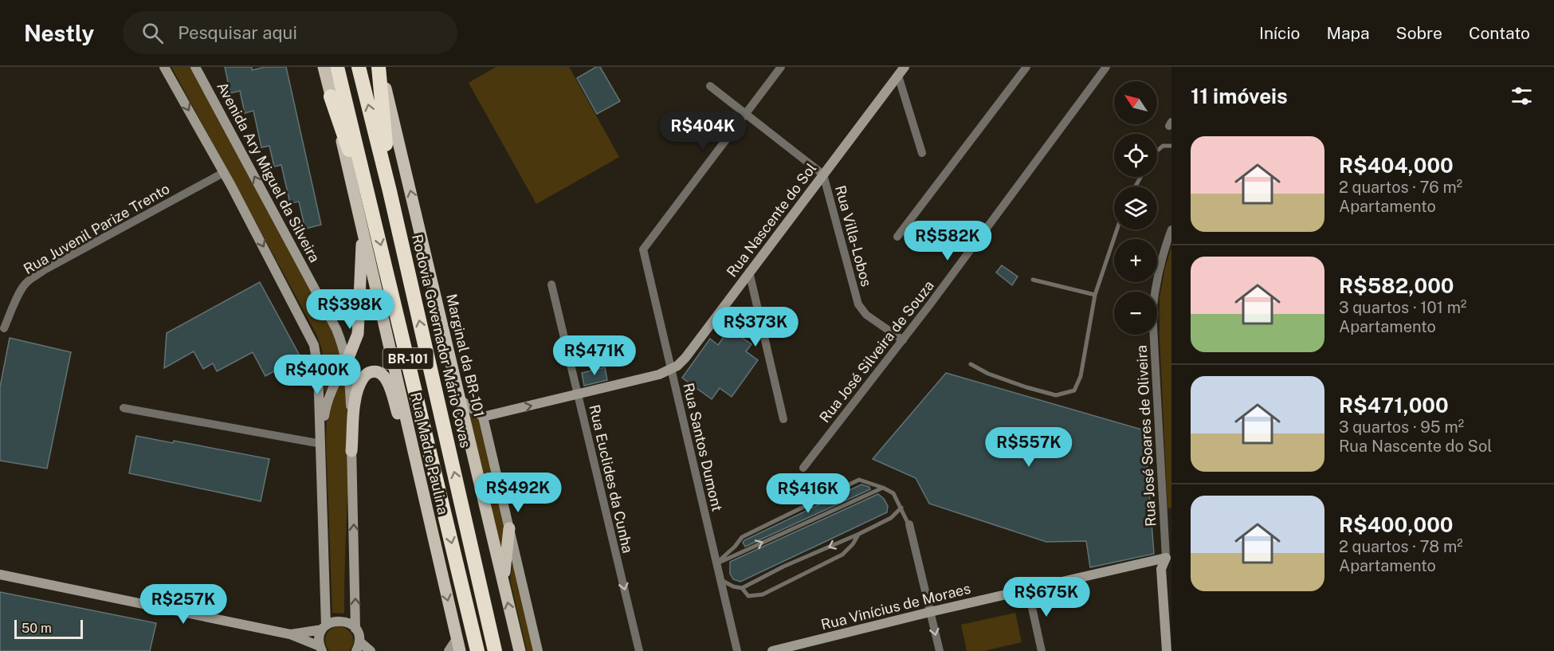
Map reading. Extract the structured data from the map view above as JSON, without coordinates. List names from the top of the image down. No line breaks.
{"streets":{"highway":["Rodovia Governador Mário Covas","BR-101"],"main road":["Marginal da BR-101","Rua Madre Paulina"],"street":["Avenida Ary Miguel da Silveira","Rua Nascente do Sol","Rua Juvenil Parize Trento","Rua Villa-Lobos","Rua José Silveira de Souza","Rua José Soares de Oliveira","Rua Santos Dumont","Rua Euclides da Cunha","Rua Vinícius de Moraes"]},"crossings":[["Rua Nascente do Sol","Rua Villa-Lobos"],["Rua Nascente do Sol","Rua Santos Dumont"],["Rua Nascente do Sol","Rua Euclides da Cunha"],["Rua Villa-Lobos","Rua José Silveira de Souza"],["Rua Villa-Lobos","Rua Santos Dumont"],["Rua José Soares de Oliveira","Rua Vinícius de Moraes"]],"one_way":["Marginal da BR-101","Rua Euclides da Cunha"],"scale_bar":"50 m","north":"top left","page":{"header":"Nestly","search":"Pesquisar aqui","nav":["Início","Mapa","Sobre","Contato"],"heading":"11 imóveis","map_buttons":["+","−"],"price":["R$404K","R$582K","R$398K","R$373K","R$471K","R$400K","R$557K","R$492K","R$416K","R$675K","R$257K"],"list":[{"name":"R$404,000","note":"2 quartos · 76 m² · Apartamento"},{"name":"R$582,000","note":"3 quartos · 101 m² · Apartamento"},{"name":"R$471,000","note":"3 quartos · 95 m² · Rua Nascente do Sol"},{"name":"R$400,000","note":"2 quartos · 78 m² · Apartamento"}],"scale":"50 m"}}
